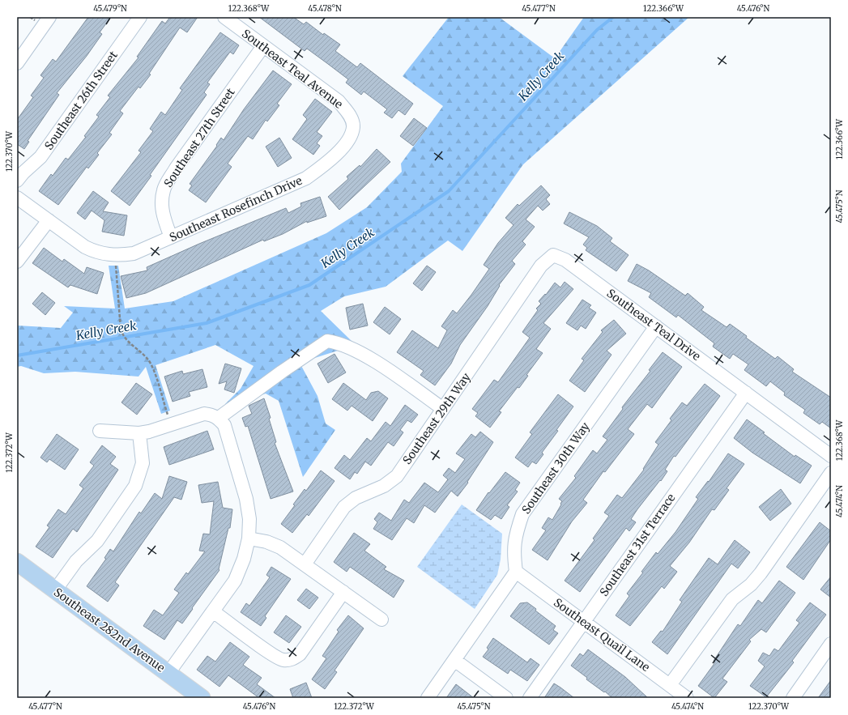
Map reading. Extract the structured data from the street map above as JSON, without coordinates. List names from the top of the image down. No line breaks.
{"streets":{"main road":["Southeast 282nd Avenue"],"street":["Southeast Teal Avenue","Southeast 26th Street","Southeast 27th Street","Southeast Rosefinch Drive","Southeast Teal Drive","Southeast 29th Way","Southeast 30th Way","Southeast 31st Terrace","Southeast Quail Lane"]},"crossings":[["Southeast Teal Avenue","Southeast 27th Street"],["Southeast Teal Avenue","Southeast Rosefinch Drive"],["Southeast 27th Street","Southeast Rosefinch Drive"],["Southeast Teal Drive","Southeast 29th Way"],["Southeast Teal Drive","Southeast 30th Way"],["Southeast Teal Drive","Southeast 31st Terrace"],["Southeast 30th Way","Southeast Quail Lane"],["Southeast 31st Terrace","Southeast Quail Lane"]],"water":["Kelly Creek"],"coordinates":["45.479°N","122.368°W","45.478°N","45.477°N","122.366°W","45.476°N","122.370°W","45.475°N","122.372°W","45.474°N"]}
